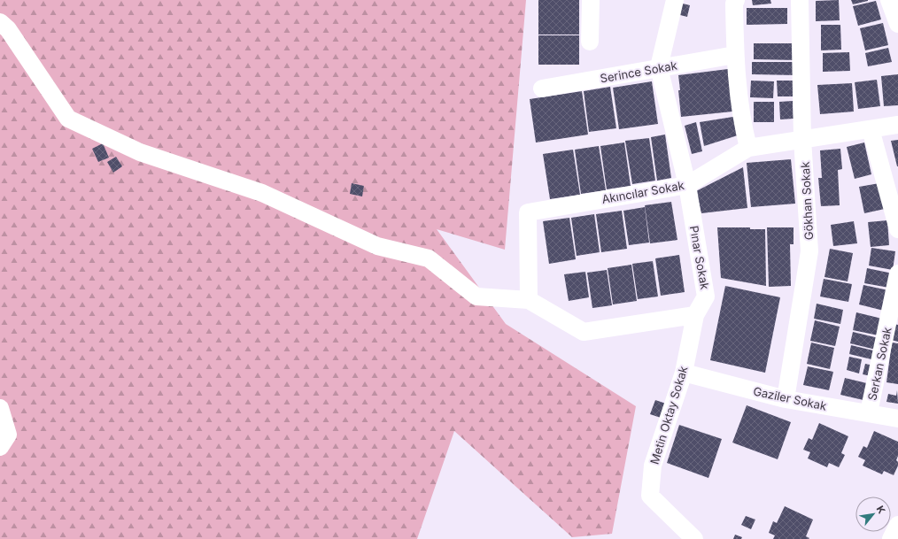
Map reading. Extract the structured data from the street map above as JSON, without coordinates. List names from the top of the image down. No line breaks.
{"streets":{"street":["Serince Sokak","Akıncılar Sokak","Gökhan Sokak","Pınar Sokak","Serkan Sokak","Gaziler Sokak","Metin Oktay Sokak"]},"crossings":[["Serince Sokak","Pınar Sokak"],["Akıncılar Sokak","Gökhan Sokak"],["Akıncılar Sokak","Pınar Sokak"],["Gökhan Sokak","Gaziler Sokak"],["Pınar Sokak","Metin Oktay Sokak"],["Serkan Sokak","Gaziler Sokak"],["Gaziler Sokak","Metin Oktay Sokak"]],"north":"top right"}
